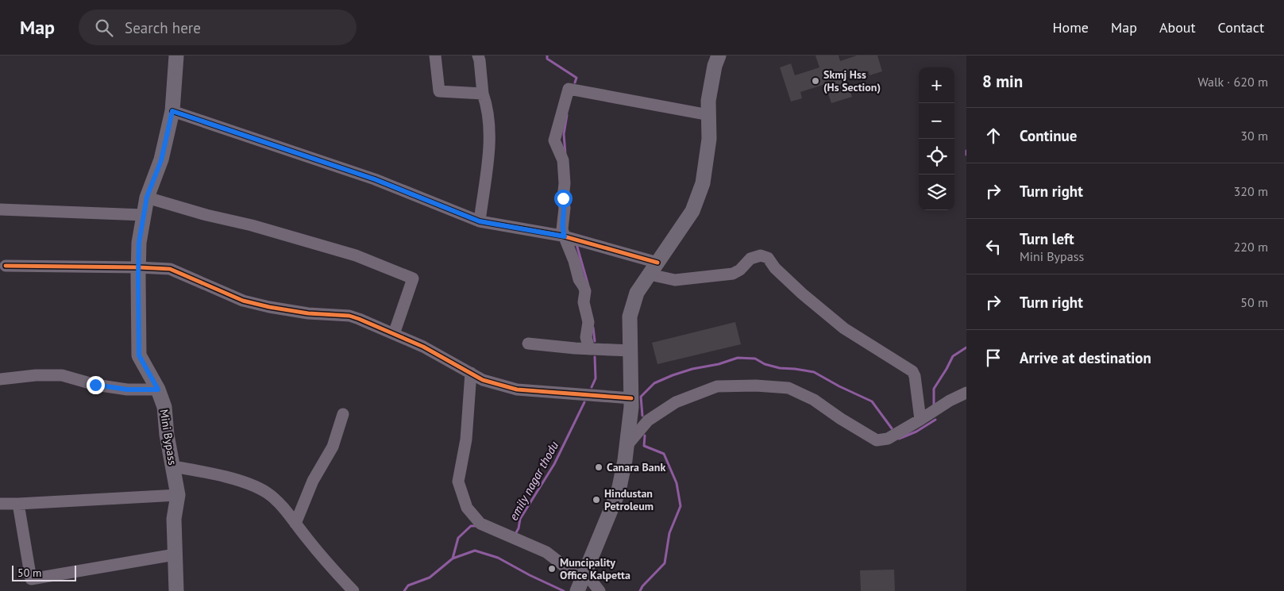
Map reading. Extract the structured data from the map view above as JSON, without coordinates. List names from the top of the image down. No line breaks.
{"streets":{"main road":["Mini Bypass"]},"water":["emily nagar thodu"],"places":["Skmj Hss (Hs Section)","Canara Bank","Hindustan Petroleum","Muncipality Office Kalpetta"],"scale_bar":"50 m","page":{"header":"Map","search":"Search here","nav":["Home","Map","About","Contact"],"heading":["8 min","Walk · 620 m"],"map_buttons":["+","−"],"list":[["Continue","30 m"],["Turn right","320 m"],["Turn left","Mini Bypass","220 m"],["Turn right","50 m"],"Arrive at destination"],"scale":"50 m"}}
